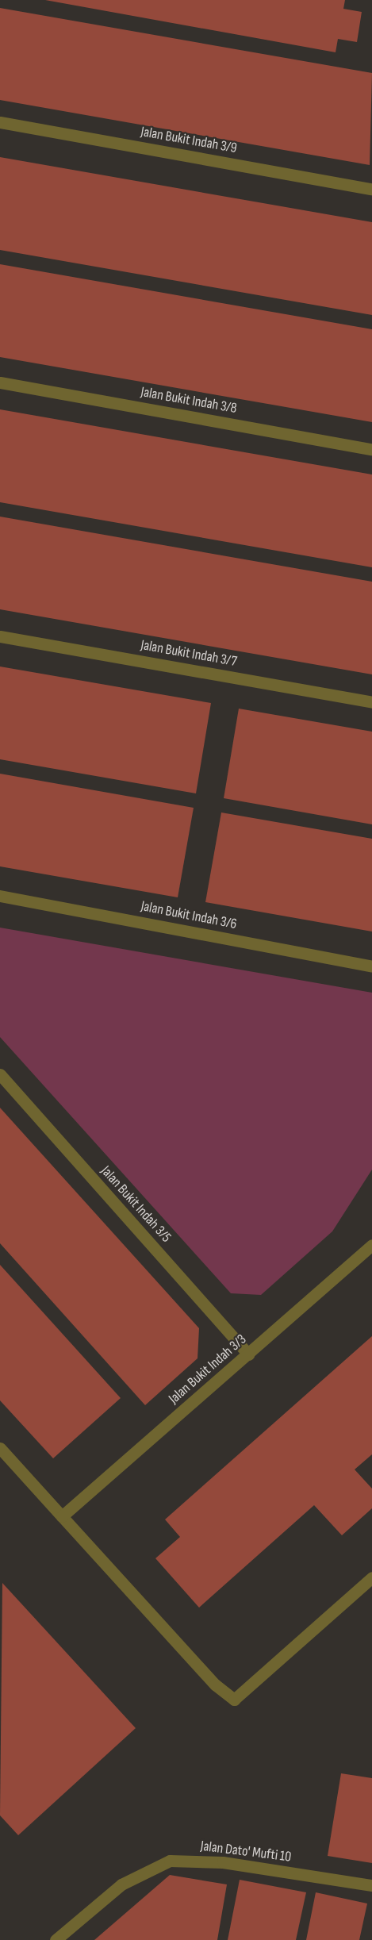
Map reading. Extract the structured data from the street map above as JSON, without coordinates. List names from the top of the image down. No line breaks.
{"streets":{"street":["Jalan Bukit Indah 3/9","Jalan Bukit Indah 3/8","Jalan Bukit Indah 3/7","Jalan Bukit Indah 3/6","Jalan Bukit Indah 3/5","Jalan Bukit Indah 3/3","Jalan Dato' Mufti 10"]},"crossings":[["Jalan Bukit Indah 3/5","Jalan Bukit Indah 3/3"]]}
